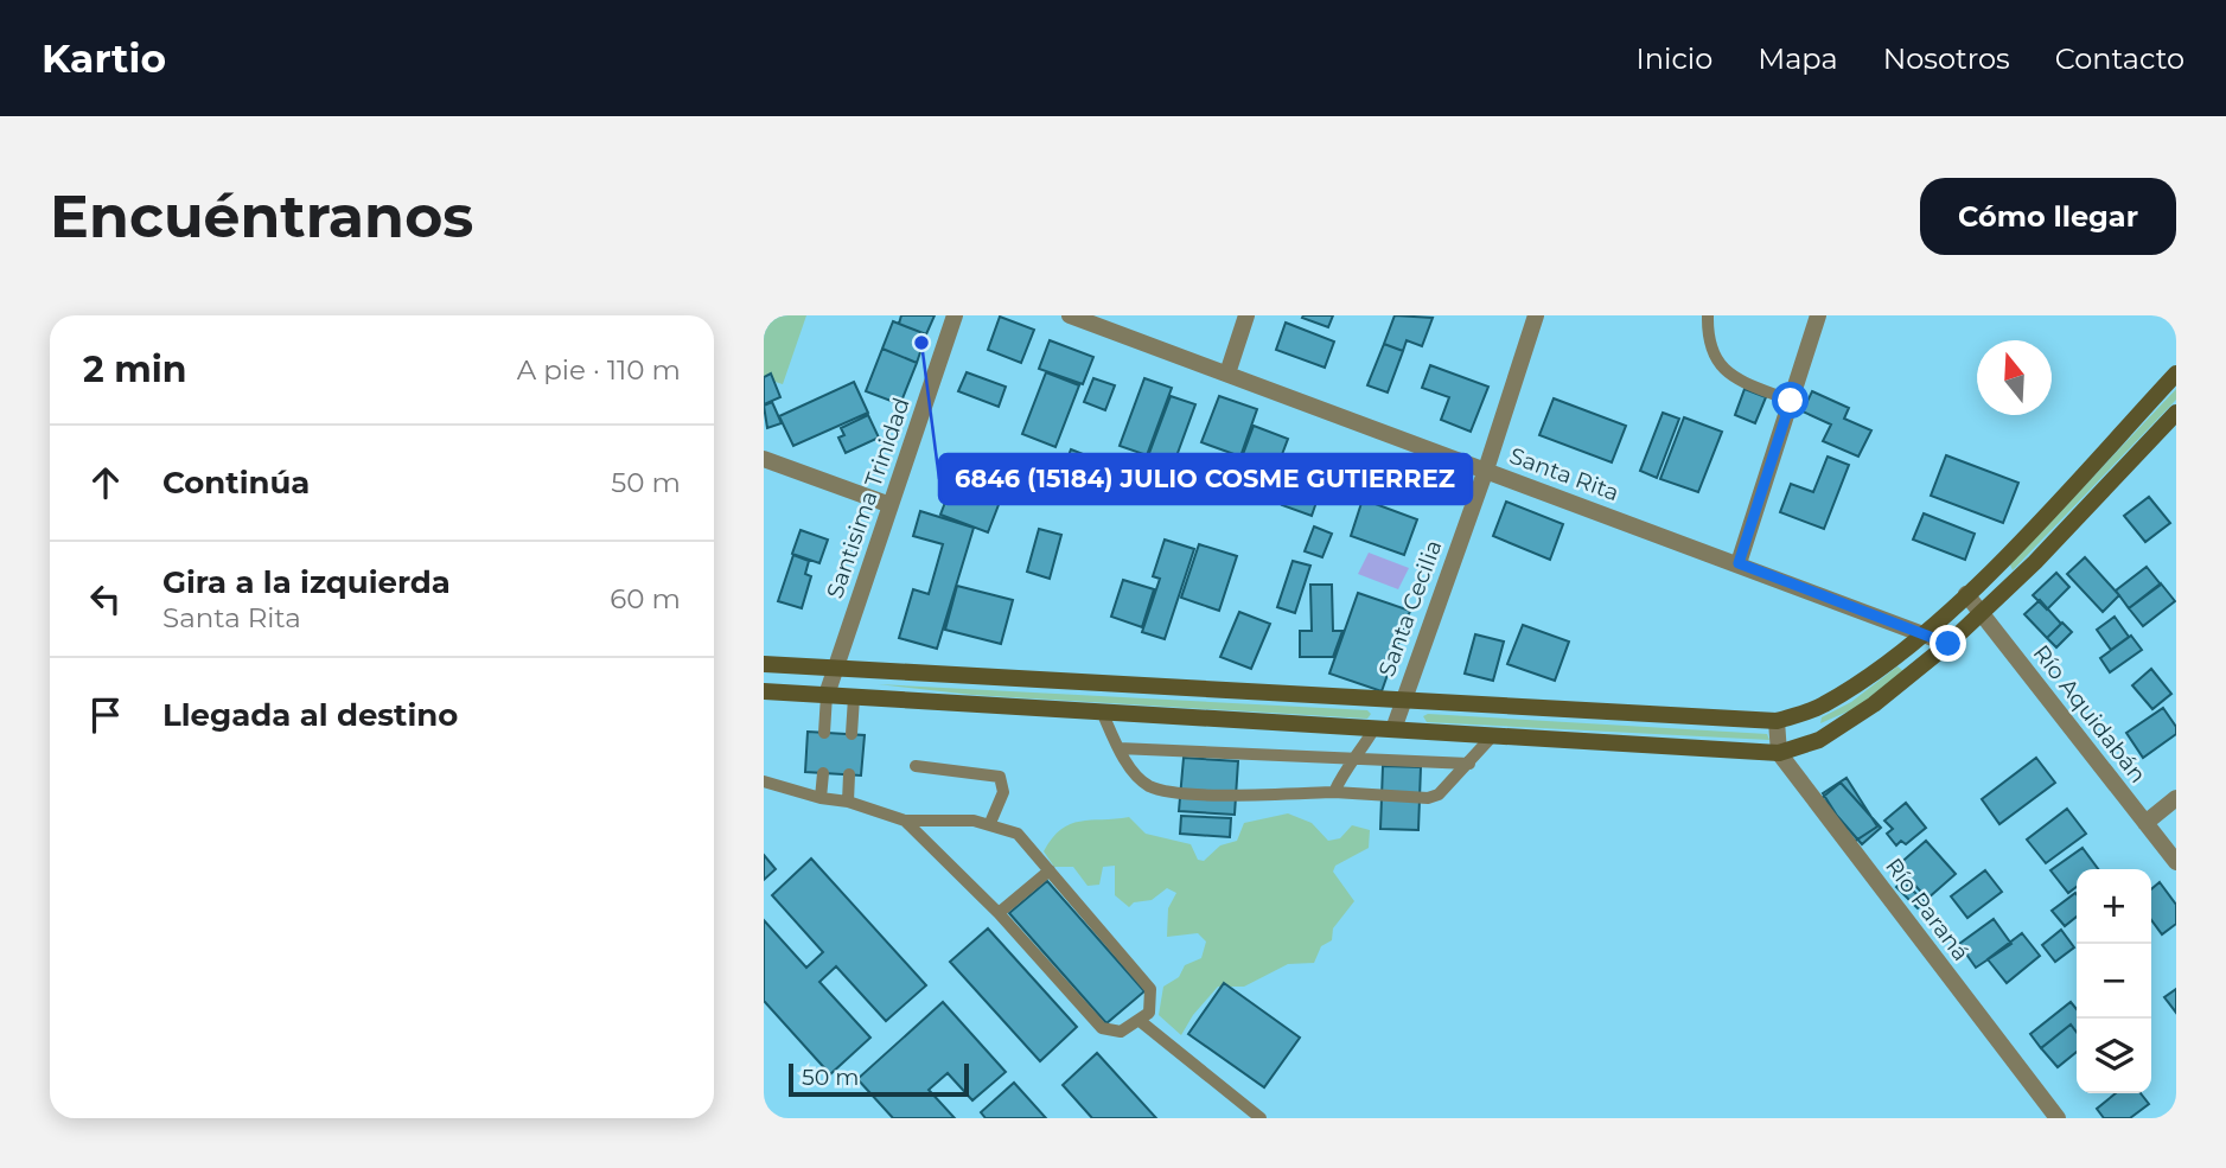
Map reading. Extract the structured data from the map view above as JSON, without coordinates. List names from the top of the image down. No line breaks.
{"streets":{"street":["Santa Rita","Santisima Trinidad","Santa Cecilia","Río Aquidabán","Río Paraná"]},"crossings":[["Santa Rita","Santa Cecilia"]],"places":["6846 (15184) JULIO COSME GUTIERREZ"],"scale_bar":"50 m","north":"top","page":{"header":"Kartio","nav":["Inicio","Mapa","Nosotros","Contacto"],"buttons":"Cómo llegar","title":"Encuéntranos","heading":["2 min","A pie · 110 m"],"list":[["Continúa","50 m"],["Gira a la izquierda","Santa Rita","60 m"],"Llegada al destino"],"map_buttons":["+","−"],"scale":"50 m"}}
